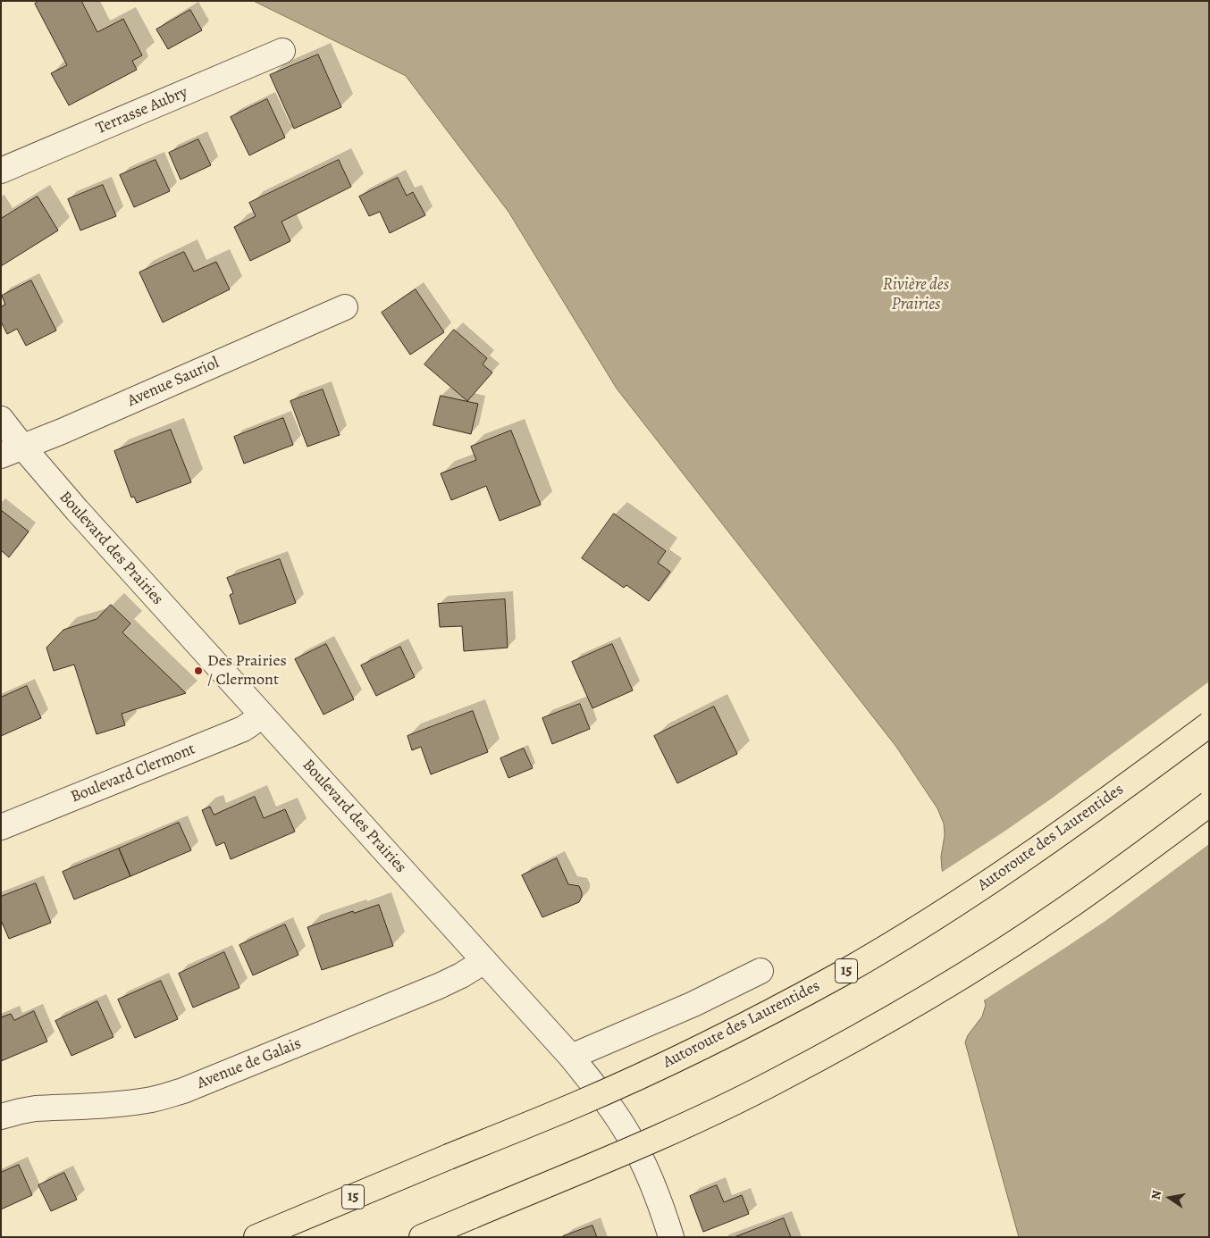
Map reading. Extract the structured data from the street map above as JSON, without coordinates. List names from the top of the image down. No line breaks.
{"streets":{"highway":["Autoroute des Laurentides","15"],"street":["Terrasse Aubry","Avenue Sauriol","Boulevard des Prairies","Boulevard Clermont","Avenue de Galais"]},"crossings":[["Avenue Sauriol","Boulevard des Prairies"],["Boulevard des Prairies","Boulevard Clermont"],["Boulevard des Prairies","Avenue de Galais"]],"water":["Rivière des Prairies"],"places":["Des Prairies / Clermont"],"north":"left"}
